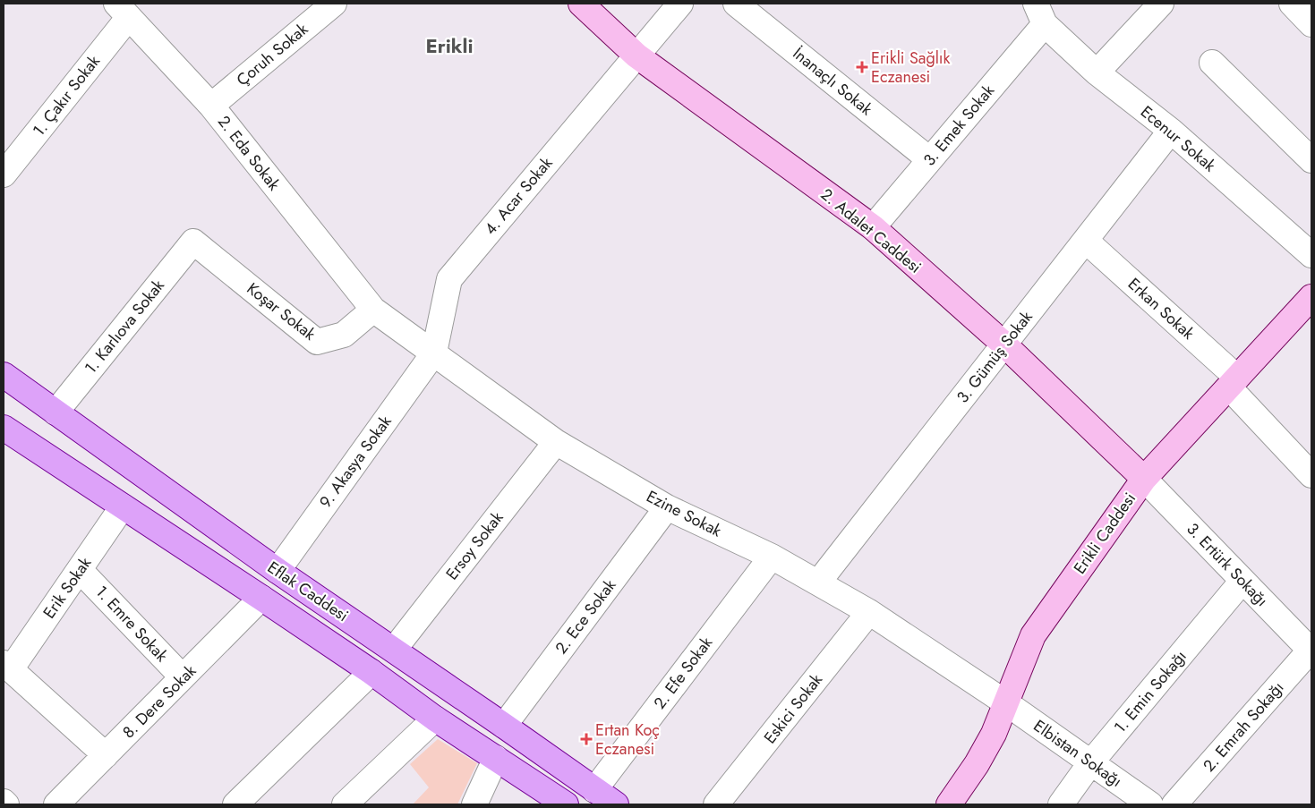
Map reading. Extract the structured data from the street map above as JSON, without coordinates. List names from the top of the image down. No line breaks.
{"streets":{"main road":["2. Adalet Caddesi","Erikli Caddesi","Eflak Caddesi"],"street":["Çoruh Sokak","İnanaçlı Sokak","1. Çakır Sokak","3. Emek Sokak","Ecenur Sokak","2. Eda Sokak","4. Acar Sokak","Erkan Sokak","Koşar Sokak","1. Karlıova Sokak","3. Gümüş Sokak","9. Akasya Sokak","Ezine Sokak","Ersoy Sokak","3. Ertürk Sokağı","Erik Sokak","2. Ece Sokak","1. Emre Sokak","2. Efe Sokak","1. Emin Sokağı","8. Dere Sokak","Eskici Sokak","2. Emrah Sokağı","Elbistan Sokağı"]},"crossings":[["Çoruh Sokak","2. Eda Sokak"],["İnanaçlı Sokak","3. Emek Sokak"],["1. Çakır Sokak","2. Eda Sokak"],["3. Emek Sokak","Ecenur Sokak"],["3. Emek Sokak","2. Adalet Caddesi"],["Ecenur Sokak","3. Gümüş Sokak"],["2. Eda Sokak","Koşar Sokak"],["2. Eda Sokak","Ezine Sokak"],["4. Acar Sokak","2. Adalet Caddesi"],["4. Acar Sokak","9. Akasya Sokak"],["4. Acar Sokak","Ezine Sokak"],["2. Adalet Caddesi","3. Gümüş Sokak"],["2. Adalet Caddesi","Erikli Caddesi"],["2. Adalet Caddesi","3. Ertürk Sokağı"],["Erkan Sokak","3. Gümüş Sokak"],["Erkan Sokak","Erikli Caddesi"],["Koşar Sokak","1. Karlıova Sokak"],["Koşar Sokak","Ezine Sokak"],["1. Karlıova Sokak","Eflak Caddesi"],["3. Gümüş Sokak","Ezine Sokak"],["9. Akasya Sokak","Ezine Sokak"],["9. Akasya Sokak","Eflak Caddesi"],["Ezine Sokak","Erikli Caddesi"],["Ezine Sokak","Ersoy Sokak"],["Ezine Sokak","2. Ece Sokak"],["Ezine Sokak","2. Efe Sokak"],["Ezine Sokak","Eskici Sokak"],["Ezine Sokak","Elbistan Sokağı"],["Erikli Caddesi","3. Ertürk Sokağı"],["Erikli Caddesi","Elbistan Sokağı"],["Ersoy Sokak","Eflak Caddesi"],["3. Ertürk Sokağı","1. Emin Sokağı"],["3. Ertürk Sokağı","2. Emrah Sokağı"],["Erik Sokak","Eflak Caddesi"],["Erik Sokak","1. Emre Sokak"],["Erik Sokak","8. Dere Sokak"],["Eflak Caddesi","2. Ece Sokak"],["Eflak Caddesi","2. Efe Sokak"],["Eflak Caddesi","8. Dere Sokak"],["1. Emre Sokak","8. Dere Sokak"],["1. Emin Sokağı","Elbistan Sokağı"]],"districts":["Erikli"],"places":{"health":["Erikli Sağlık Eczanesi","Ertan Koç Eczanesi"]}}
